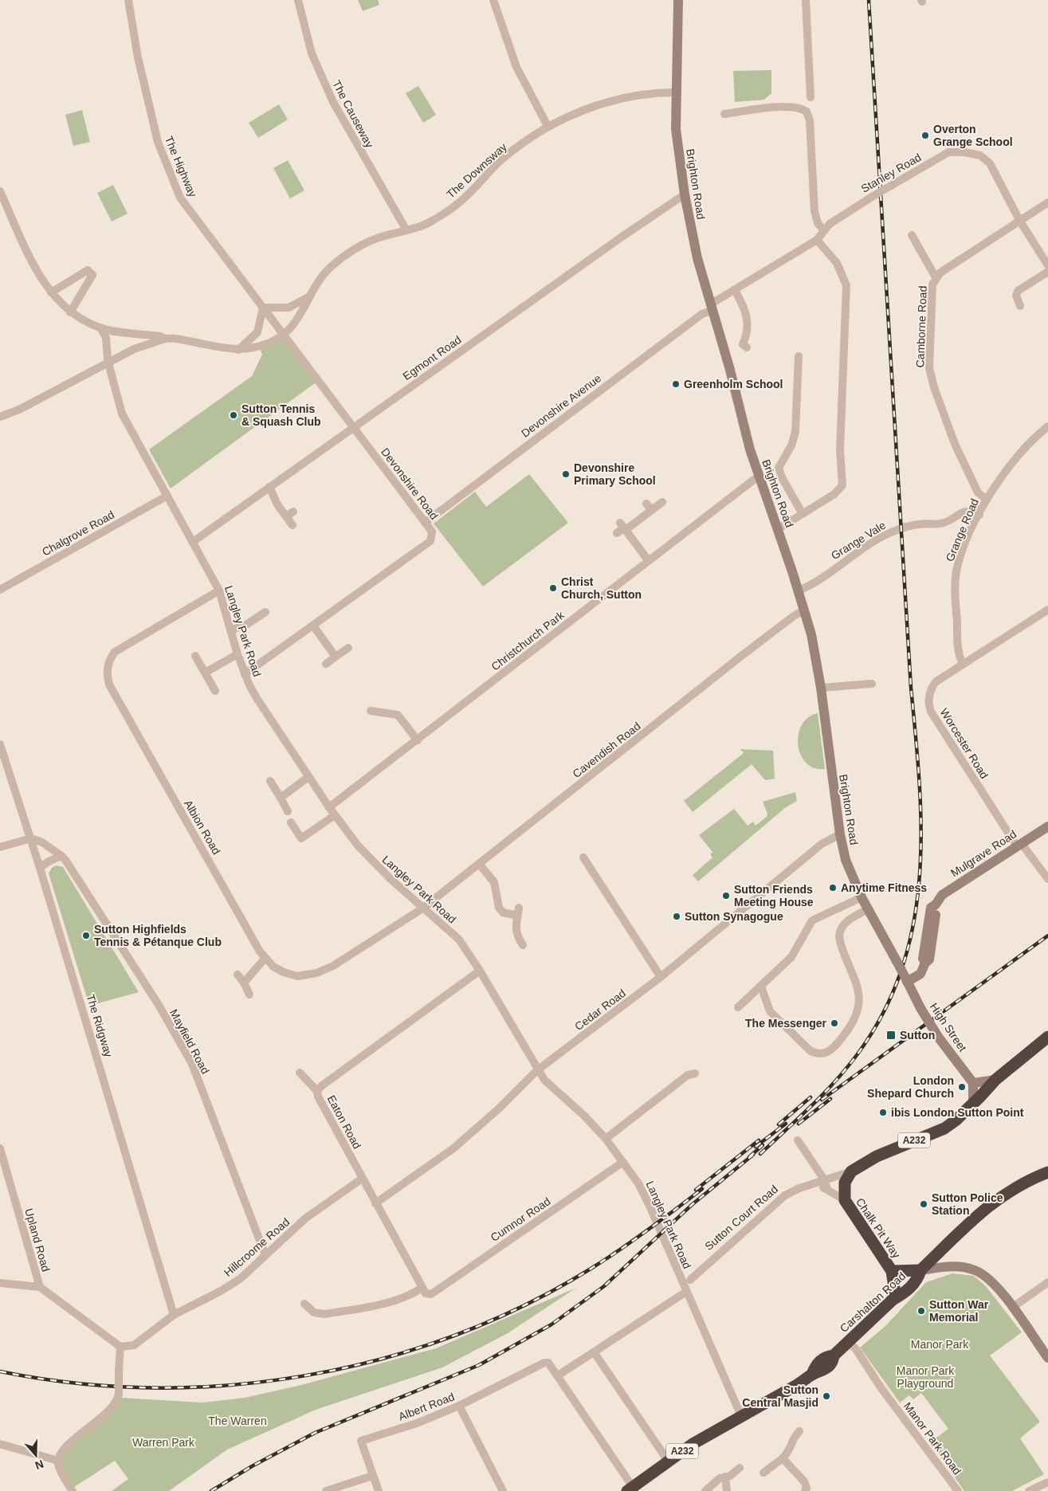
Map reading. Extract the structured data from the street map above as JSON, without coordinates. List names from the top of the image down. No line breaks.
{"streets":{"highway":["A232","Sutton Court Road","Chalk Pit Way","Carshalton Road"],"main road":["Brighton Road","Mulgrave Road","High Street"],"street":["The Causeway","The Highway","The Downsway","Stanley Road","Camborne Road","Egmont Road","Devonshire Avenue","Devonshire Road","Grange Road","Chalgrove Road","Grange Vale","Langley Park Road","Christchurch Park","Worcester Road","Cavendish Road","Albion Road","Cedar Road","The Ridgway","Mayfield Road","Eaton Road","Cumnor Road","Upland Road","Hillcroome Road","Albert Road","Manor Park Road"]},"crossings":[["The Causeway","The Downsway"],["The Highway","The Downsway"],["The Highway","Devonshire Road"],["The Downsway","Brighton Road"],["The Downsway","Devonshire Road"],["Stanley Road","Camborne Road"],["Brighton Road","Egmont Road"],["Brighton Road","Devonshire Avenue"],["Brighton Road","Grange Vale"],["Brighton Road","Christchurch Park"],["Brighton Road","Cavendish Road"],["Brighton Road","Mulgrave Road"],["Brighton Road","Cedar Road"],["Brighton Road","High Street"],["Camborne Road","Grange Road"],["Egmont Road","Devonshire Road"],["Egmont Road","Langley Park Road"],["Devonshire Avenue","Devonshire Road"],["Devonshire Road","Langley Park Road"],["Grange Road","Grange Vale"],["Grange Road","Worcester Road"],["Chalgrove Road","Langley Park Road"],["Langley Park Road","Christchurch Park"],["Langley Park Road","Cavendish Road"],["Langley Park Road","Albion Road"],["Langley Park Road","Cedar Road"],["Langley Park Road","Eaton Road"],["Langley Park Road","Cumnor Road"],["Langley Park Road","Carshalton Road"],["Worcester Road","Mulgrave Road"],["Cavendish Road","Albion Road"],["Mulgrave Road","High Street"],["Cedar Road","Eaton Road"],["The Ridgway","Mayfield Road"],["The Ridgway","Hillcroome Road"],["Mayfield Road","Hillcroome Road"],["Eaton Road","Cumnor Road"],["Eaton Road","Hillcroome Road"],["A232","Sutton Court Road"],["Sutton Court Road","Chalk Pit Way"],["Chalk Pit Way","Carshalton Road"],["Upland Road","Hillcroome Road"],["Carshalton Road","Manor Park Road"]],"parks":["Manor Park","Manor Park Playground","The Warren","Warren Park"],"places":{"other":["Overton Grange School","Greenholm School","Sutton Tennis & Squash Club","Devonshire Primary School","Christ Church, Sutton","Anytime Fitness","Sutton Friends Meeting House","Sutton Synagogue","Sutton Highfields Tennis & Pétanque Club","The Messenger","London Shepard Church","ibis London Sutton Point","Sutton Police Station","Sutton War Memorial","Sutton Central Masjid"],"transit":["Sutton"]},"north":"bottom"}
